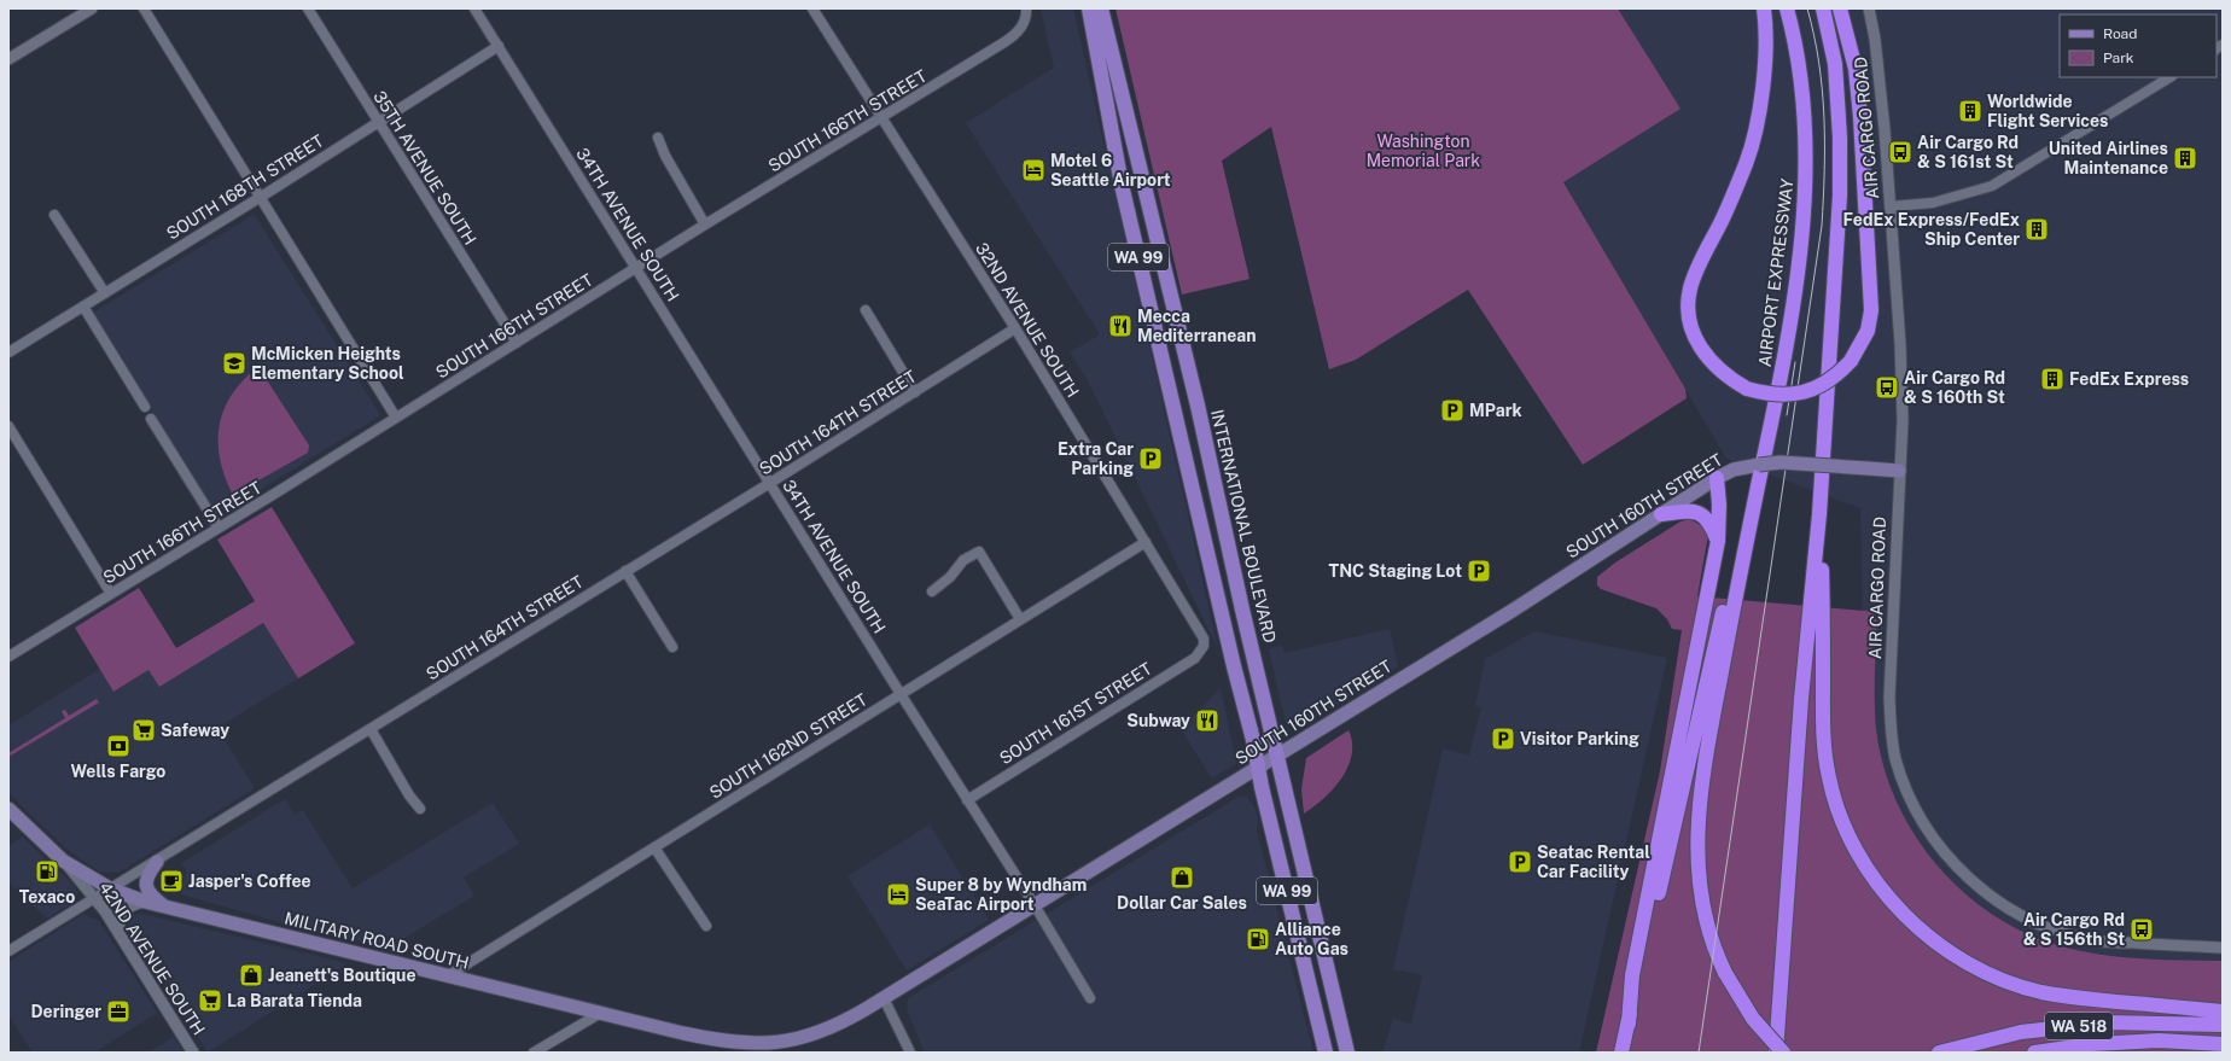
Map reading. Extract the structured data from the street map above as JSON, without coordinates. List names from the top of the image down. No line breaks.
{"streets":{"highway":["AIRPORT EXPRESSWAY","WA 518"],"main road":["WA 99","SOUTH 160TH STREET","INTERNATIONAL BOULEVARD","MILITARY ROAD SOUTH"],"street":["SOUTH 166TH STREET","AIR CARGO ROAD","35TH AVENUE SOUTH","SOUTH 168TH STREET","34TH AVENUE SOUTH","32ND AVENUE SOUTH","SOUTH 164TH STREET","SOUTH 161ST STREET","SOUTH 162ND STREET","42ND AVENUE SOUTH"]},"crossings":[["SOUTH 166TH STREET","35TH AVENUE SOUTH"],["SOUTH 166TH STREET","34TH AVENUE SOUTH"],["SOUTH 166TH STREET","32ND AVENUE SOUTH"],["AIR CARGO ROAD","SOUTH 160TH STREET"],["35TH AVENUE SOUTH","SOUTH 168TH STREET"],["SOUTH 168TH STREET","34TH AVENUE SOUTH"],["34TH AVENUE SOUTH","SOUTH 164TH STREET"],["34TH AVENUE SOUTH","SOUTH 160TH STREET"],["34TH AVENUE SOUTH","SOUTH 161ST STREET"],["34TH AVENUE SOUTH","SOUTH 162ND STREET"],["WA 99","SOUTH 160TH STREET"],["32ND AVENUE SOUTH","SOUTH 164TH STREET"],["32ND AVENUE SOUTH","SOUTH 161ST STREET"],["32ND AVENUE SOUTH","SOUTH 162ND STREET"],["SOUTH 164TH STREET","MILITARY ROAD SOUTH"],["SOUTH 164TH STREET","42ND AVENUE SOUTH"],["SOUTH 160TH STREET","INTERNATIONAL BOULEVARD"],["SOUTH 160TH STREET","MILITARY ROAD SOUTH"],["SOUTH 162ND STREET","MILITARY ROAD SOUTH"],["MILITARY ROAD SOUTH","42ND AVENUE SOUTH"]],"parks":["Washington Memorial Park"],"places":{"building":["Worldwide Flight Services","United Airlines Maintenance","FedEx Express/FedEx Ship Center","FedEx Express"],"bus stop":["Air Cargo Rd & S 161st St","Air Cargo Rd & S 160th St","Air Cargo Rd & S 156th St"],"hotel":["Motel 6 Seattle Airport","Super 8 by Wyndham SeaTac Airport"],"restaurant":["Mecca Mediterranean","Subway"],"school or university":["McMicken Heights Elementary School"],"parking":["MPark","Extra Car Parking","TNC Staging Lot","Visitor Parking","Seatac Rental Car Facility"],"supermarket":["Safeway","La Barata Tienda"],"bank":["Wells Fargo"],"fuel station":["Texaco","Alliance Auto Gas"],"shop":["Dollar Car Sales","Jeanett's Boutique"],"cafe":["Jasper's Coffee"],"office":["Deringer"]},"legend":["Road","Park"]}
